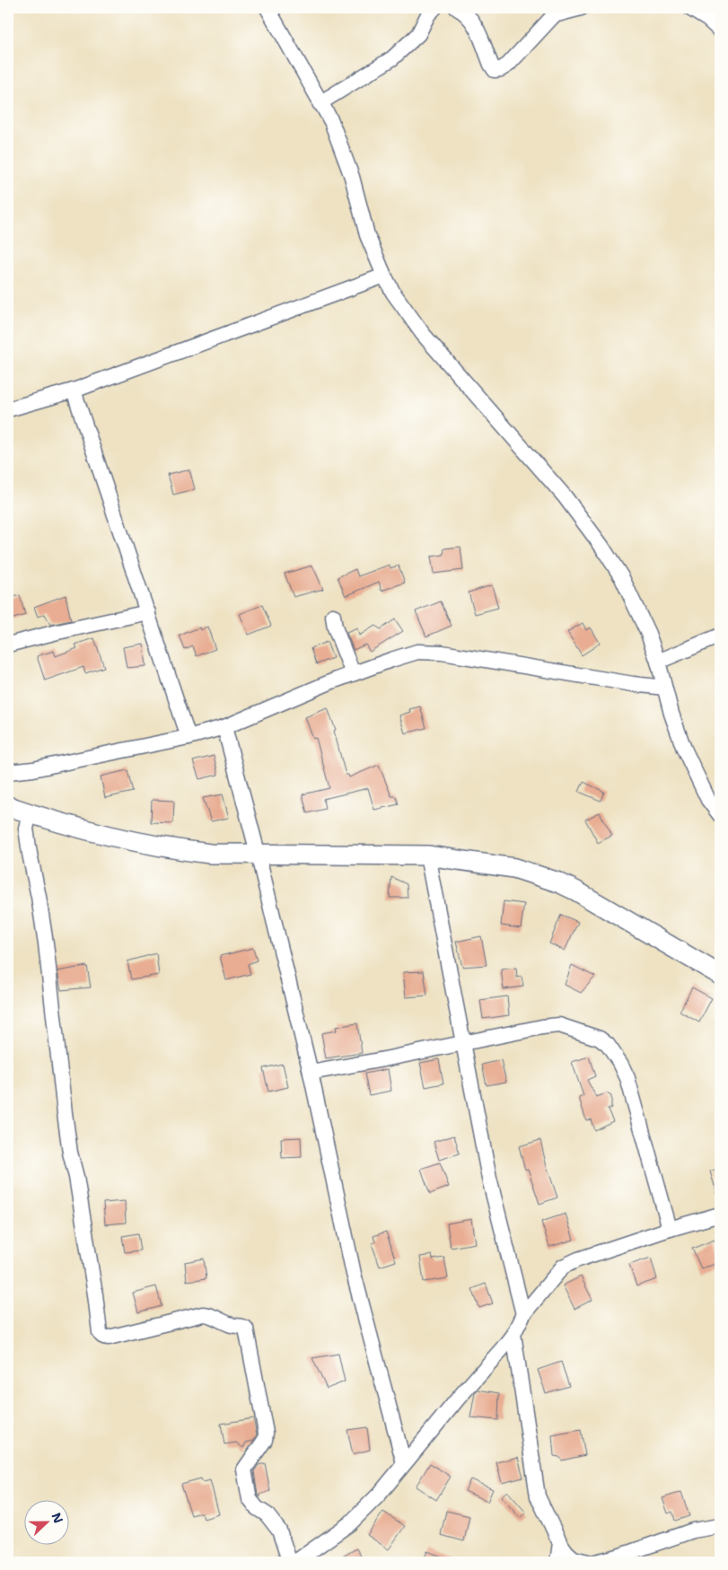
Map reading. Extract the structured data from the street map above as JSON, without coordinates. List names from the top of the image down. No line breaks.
{"north":"right"}
